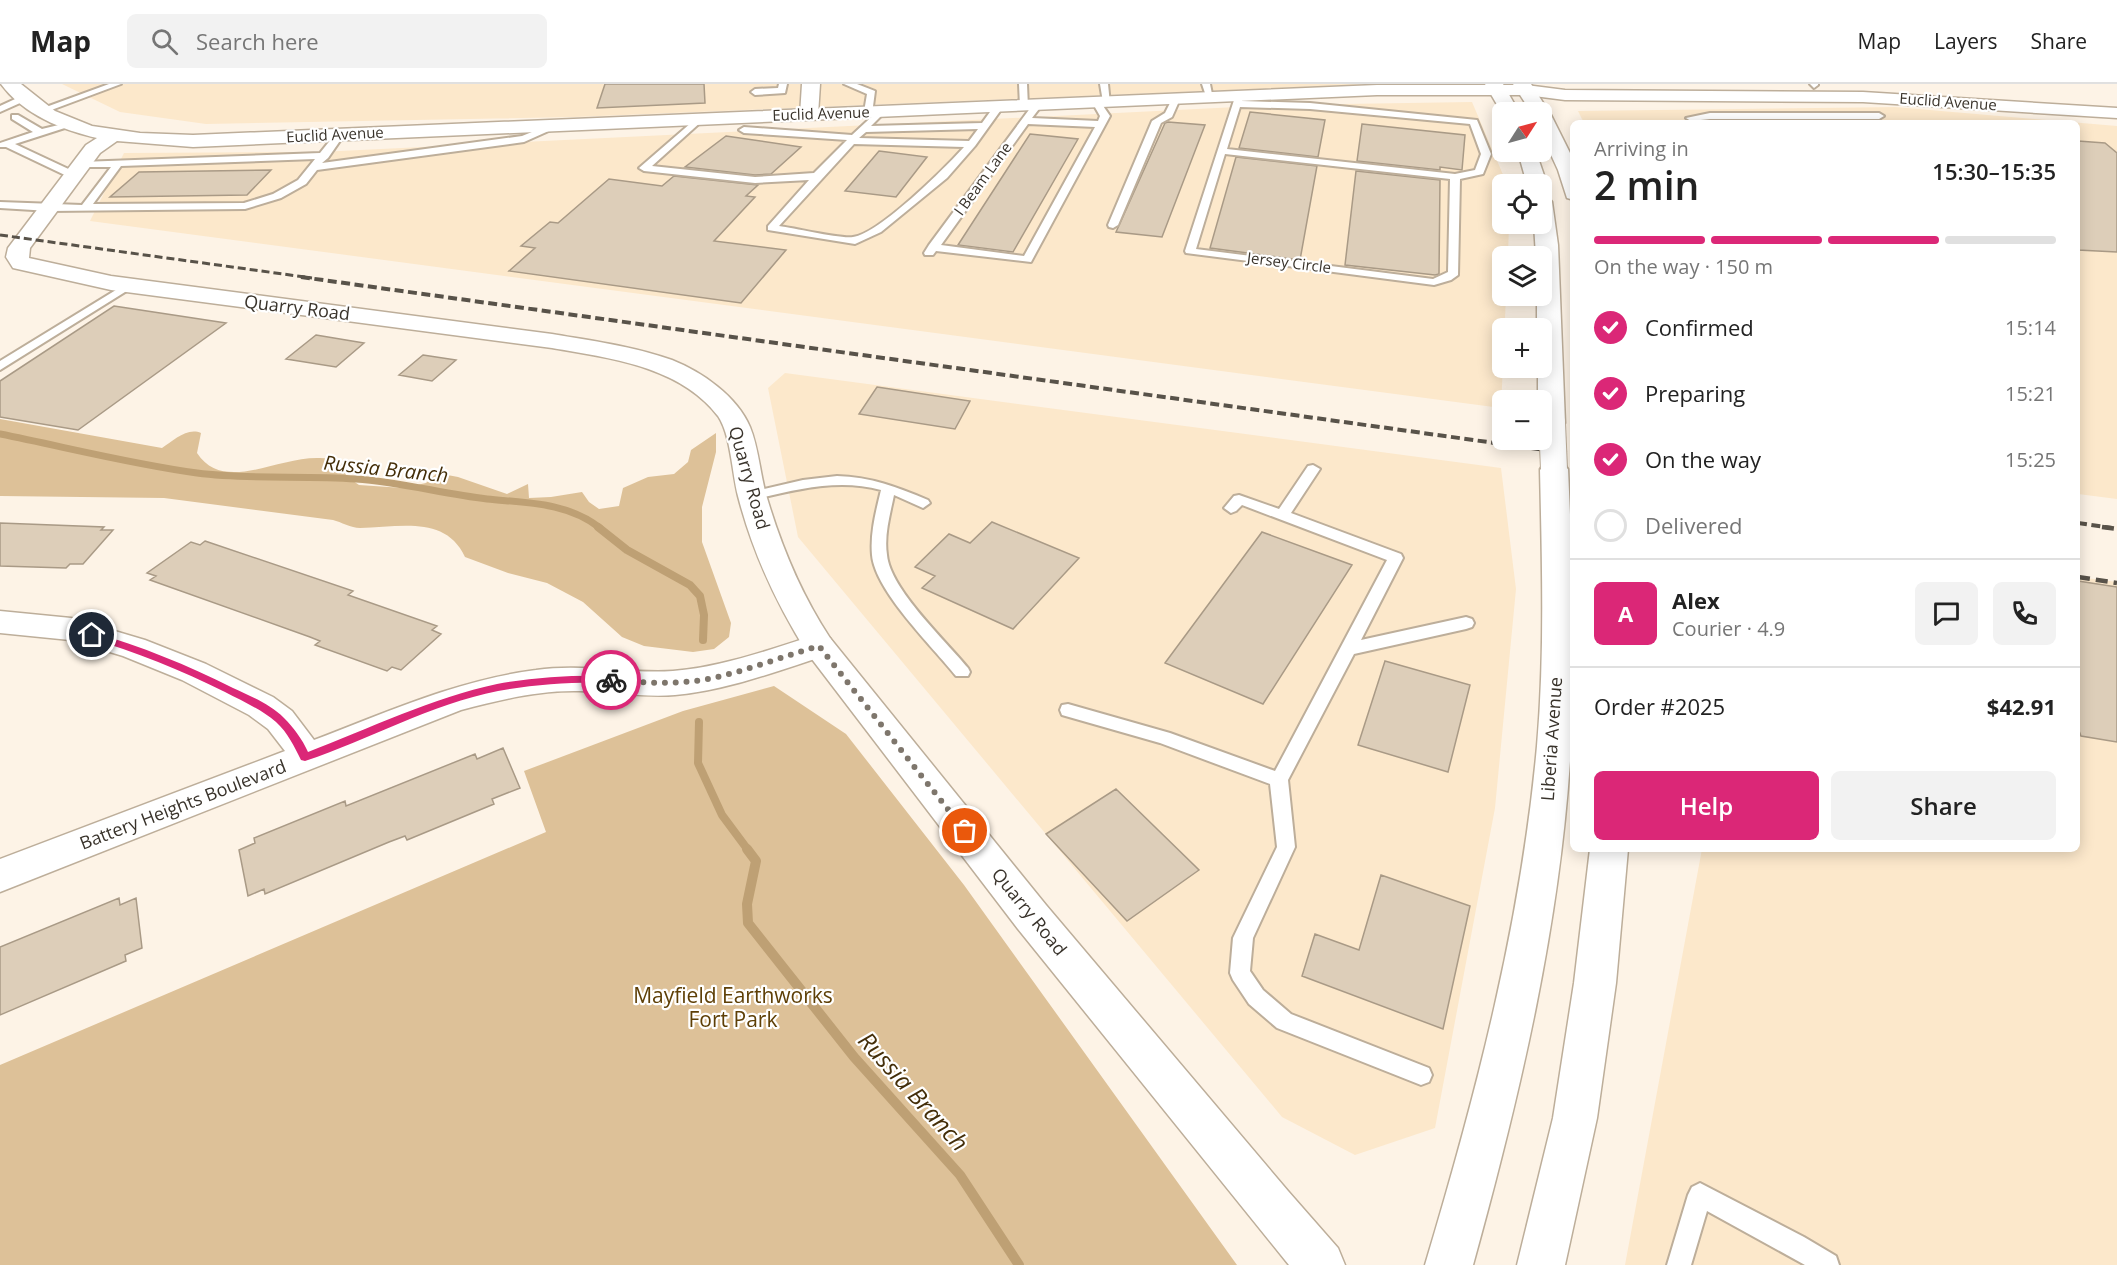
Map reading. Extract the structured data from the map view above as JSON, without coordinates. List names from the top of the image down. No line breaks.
{"streets":{"main road":["Euclid Avenue","Quarry Road","Liberia Avenue","Battery Heights Boulevard"],"lane":["I Beam Lane","Jersey Circle"]},"crossings":[["Euclid Avenue","I Beam Lane"],["Euclid Avenue","Jersey Circle"],["Euclid Avenue","Quarry Road"],["Quarry Road","Battery Heights Boulevard"]],"water":["Russia Branch"],"parks":["Mayfield Earthworks Fort Park"],"north":"top right","page":{"header":"Map","search":"Search here","nav":["Map","Layers","Share"],"map_buttons":["+","−"],"heading":["2 min","Arriving in","15:30–15:35"],"panel":["Alex","Courier · 4.9","Order #2025","$42.91"],"bar":"On the way · 150 m","list":[["Confirmed","15:14"],["Preparing","15:21"],["On the way","15:25"],"Delivered"],"round":"A","buttons":["Help","Share"]}}
